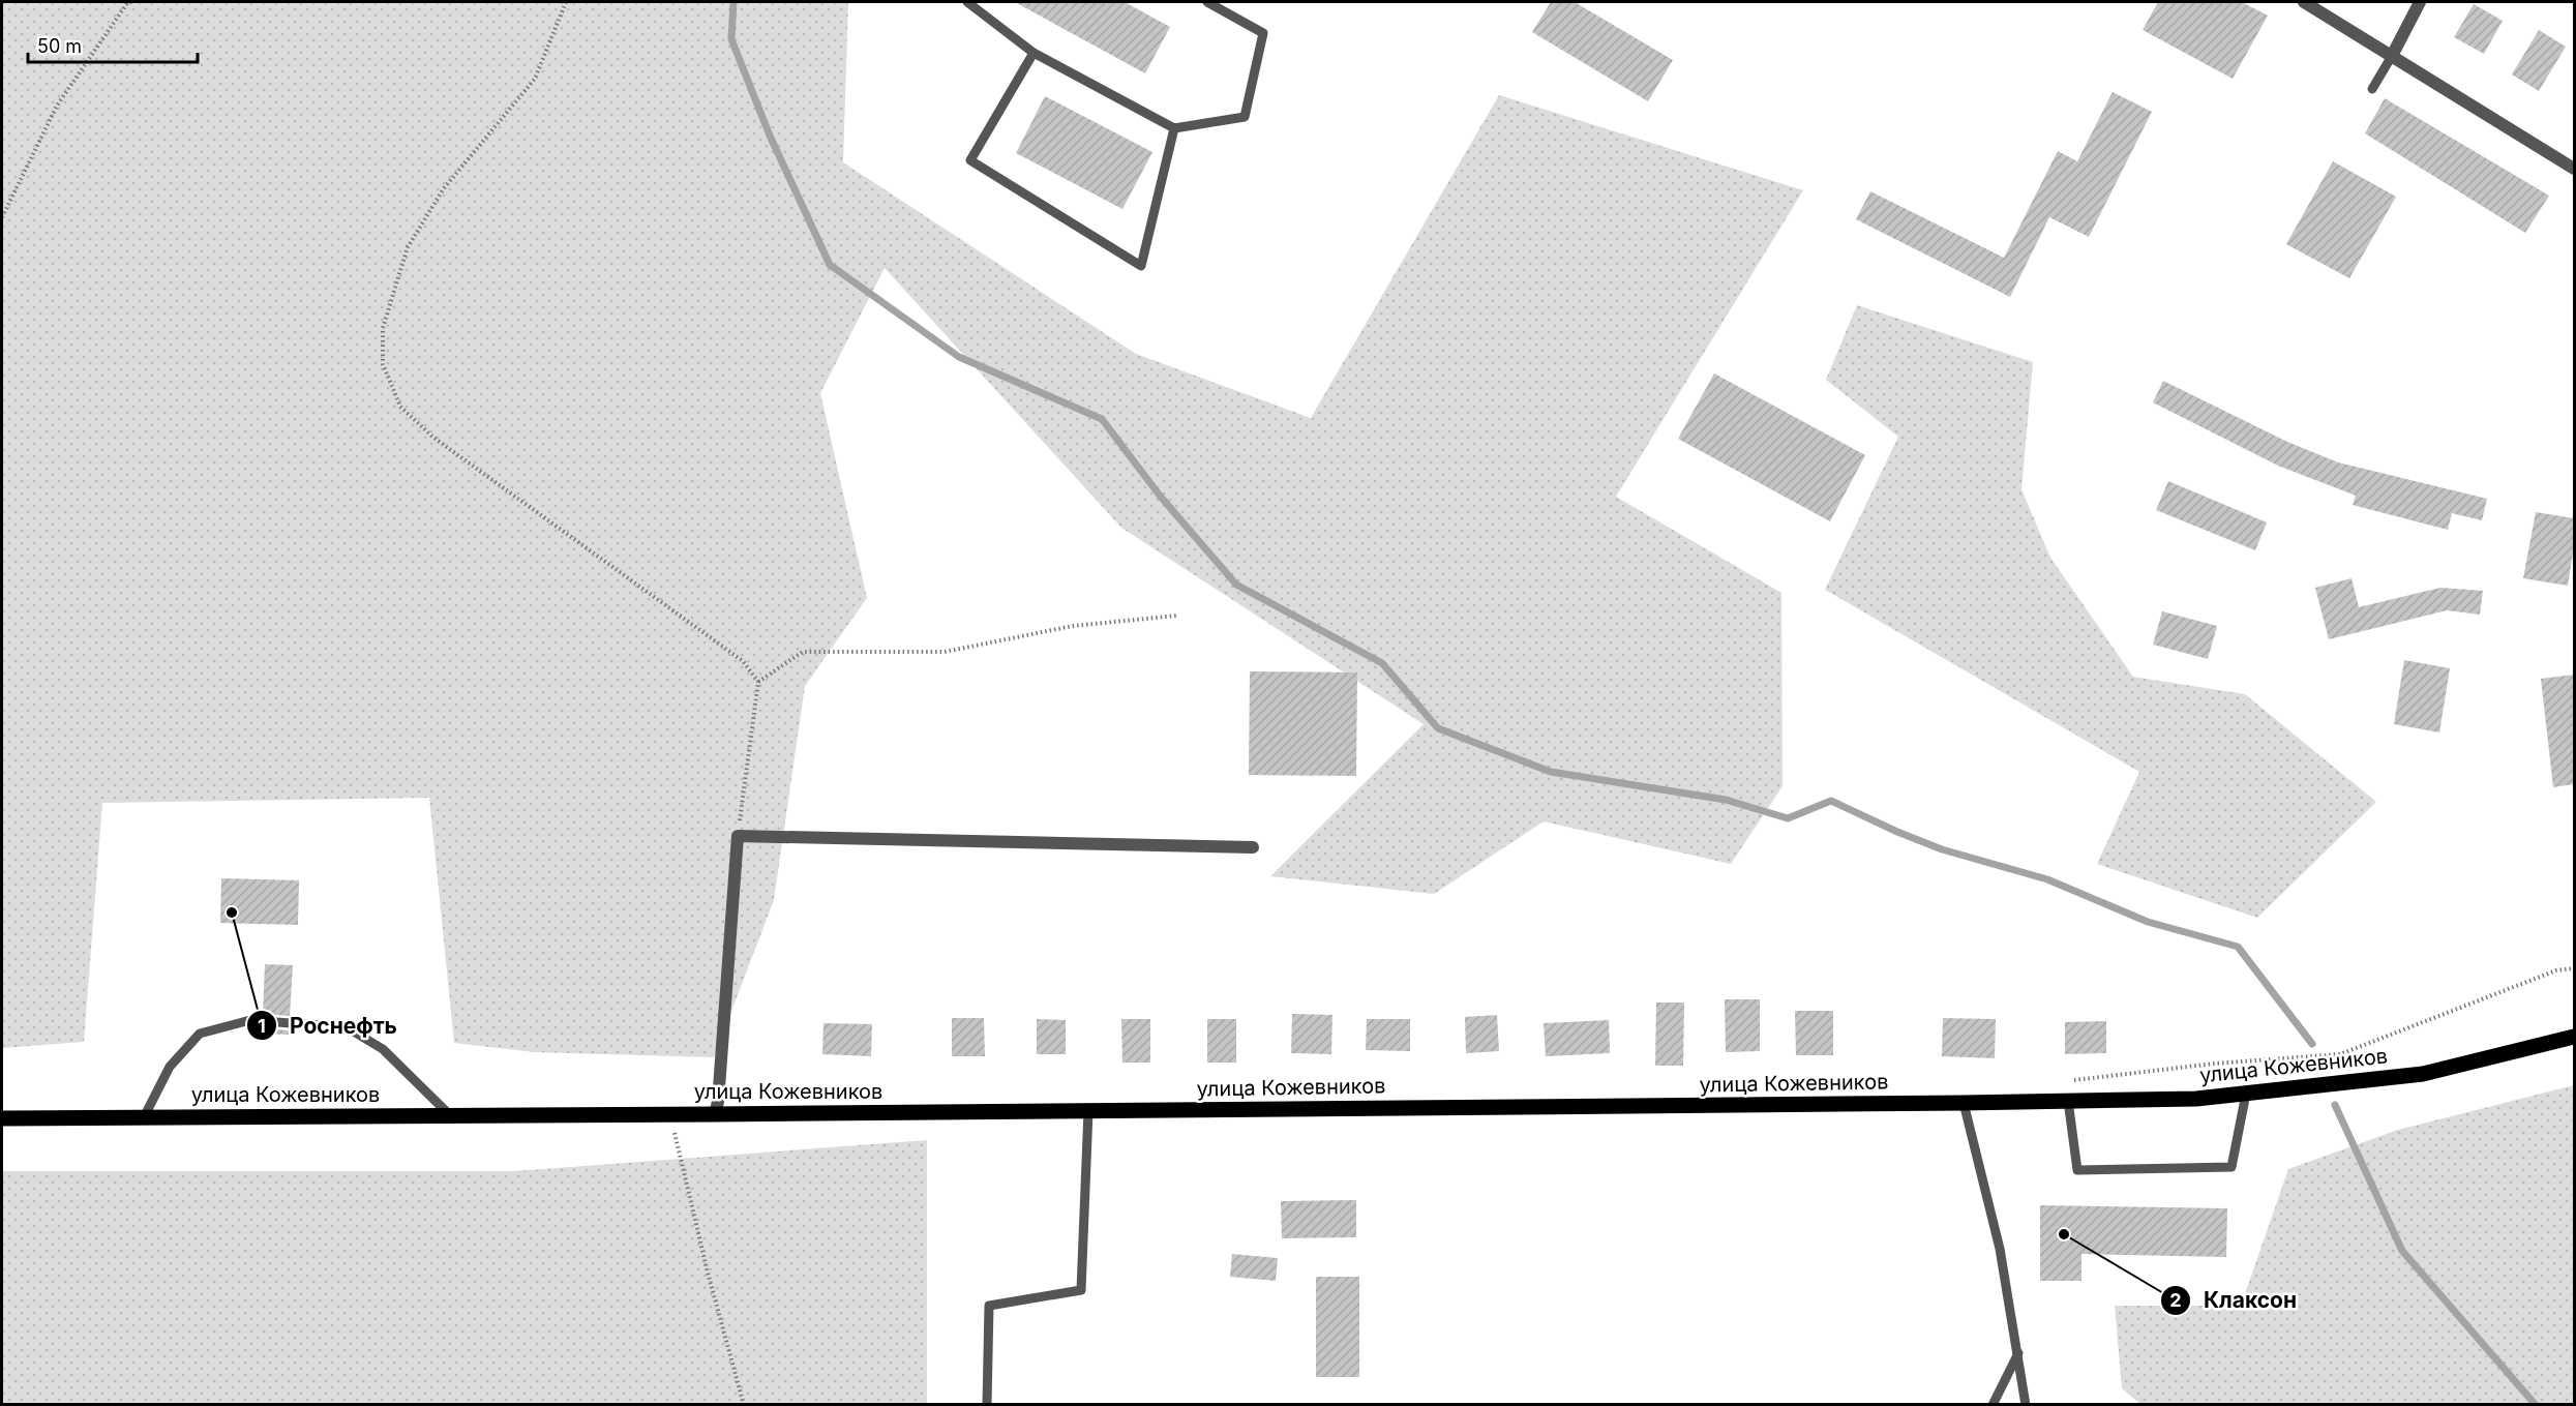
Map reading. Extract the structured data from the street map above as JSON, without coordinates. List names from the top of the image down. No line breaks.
{"streets":{"main road":["улица Кожевников"]},"places":["Роснефть","Клаксон"],"scale_bar":"50 m"}
